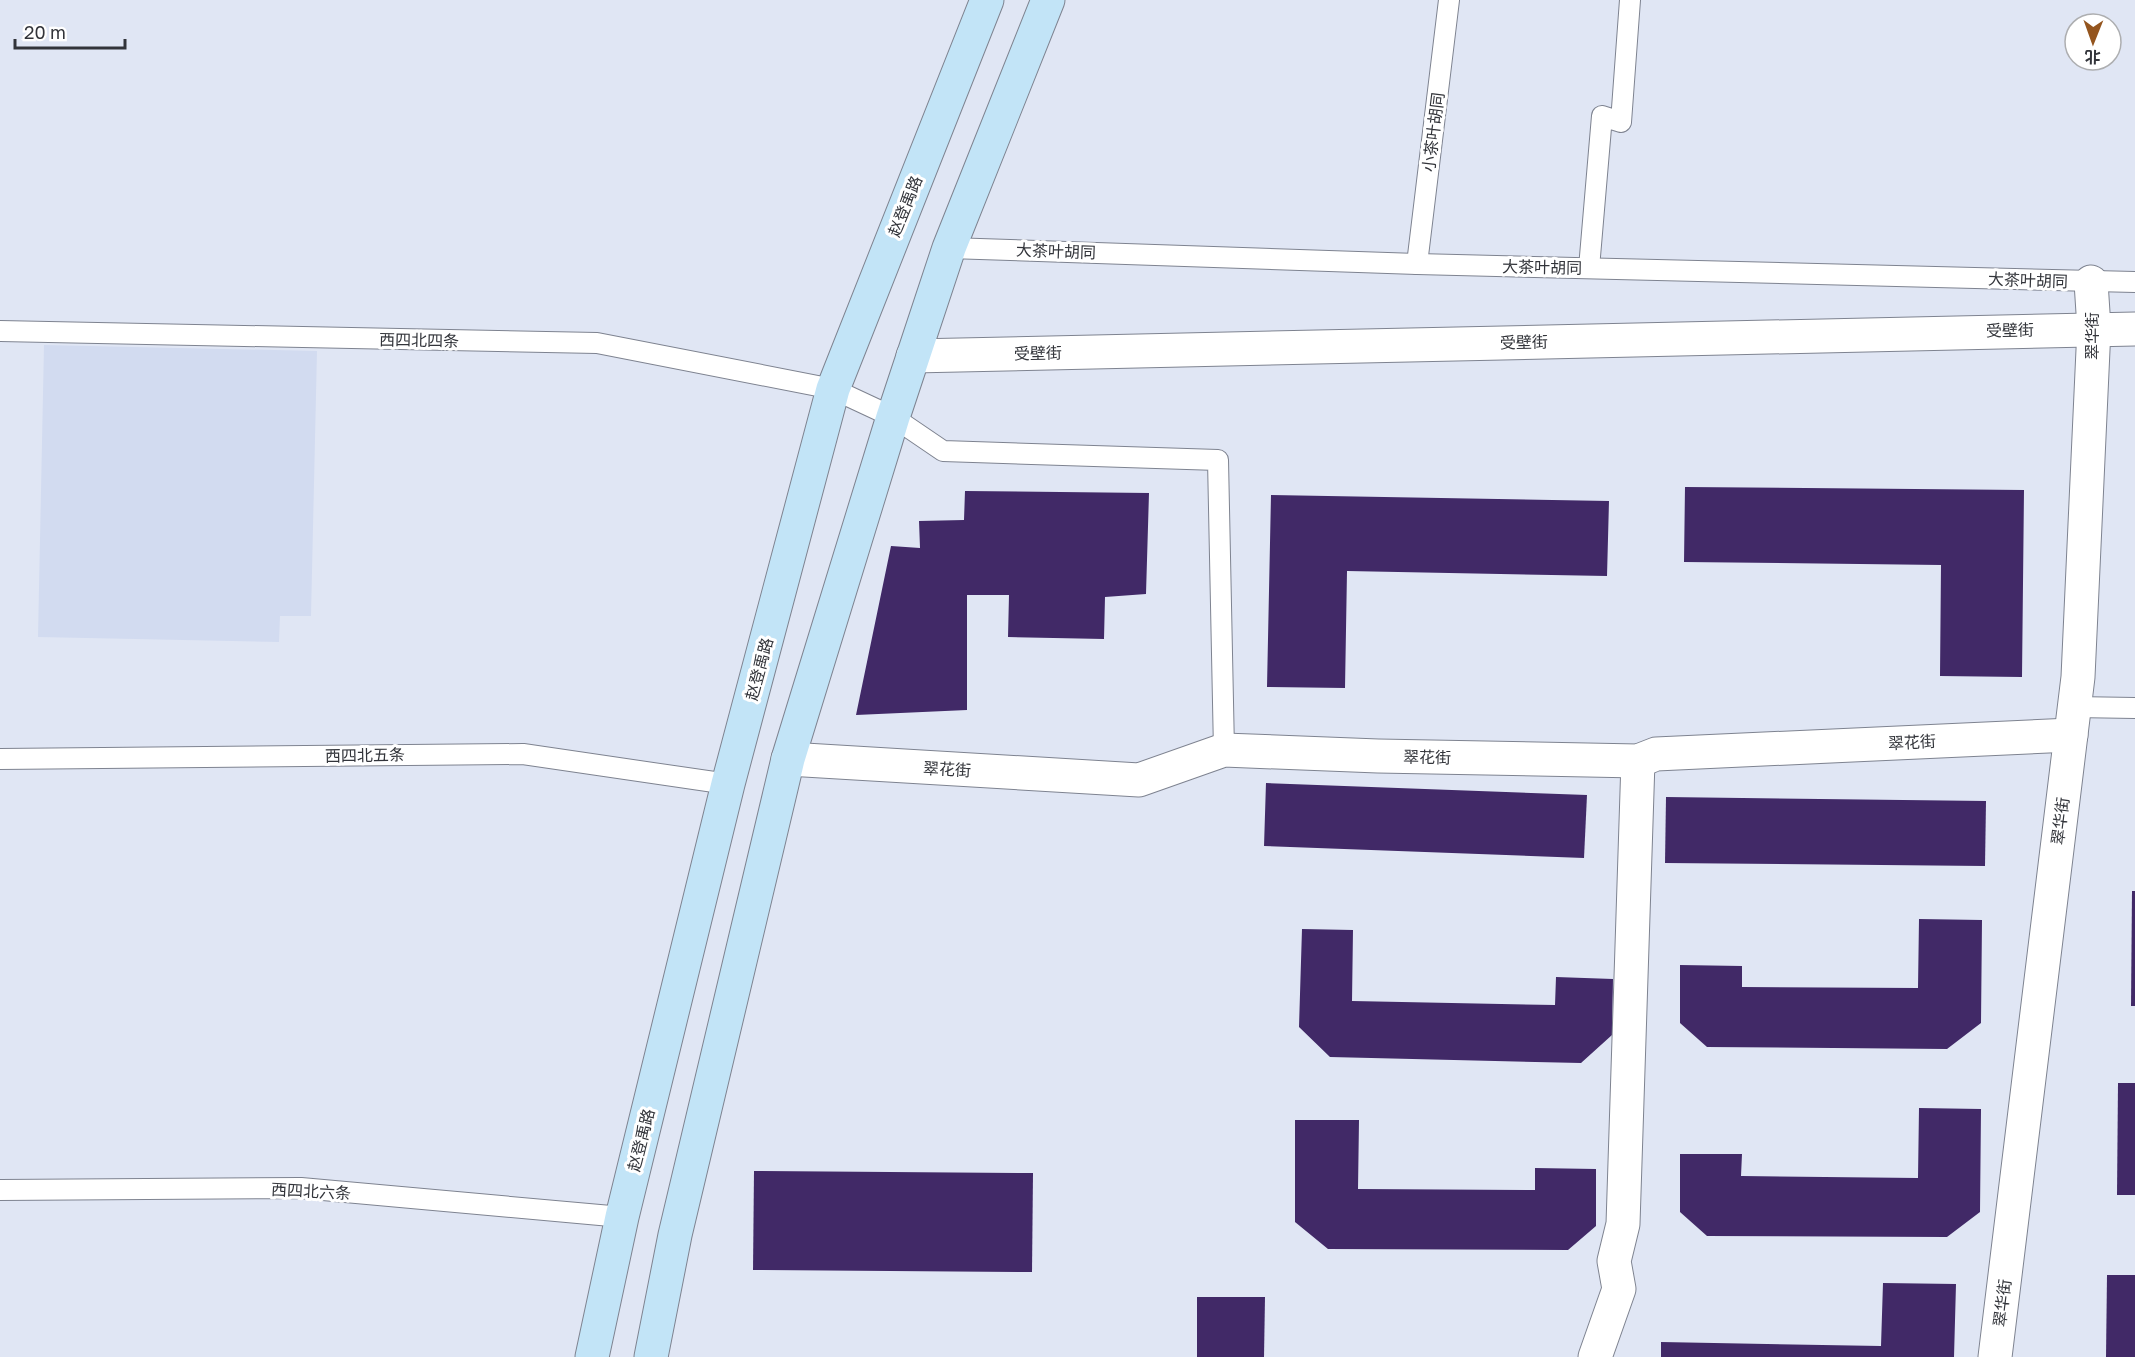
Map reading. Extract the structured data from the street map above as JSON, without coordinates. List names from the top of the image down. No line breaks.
{"streets":{"main road":["赵登禹路"],"street":["受壁街","翠华街","翠花街"],"lane":["小茶叶胡同","大茶叶胡同","西四北四条","西四北五条","西四北六条"]},"crossings":[["小茶叶胡同","大茶叶胡同"],["赵登禹路","西四北四条"],["赵登禹路","西四北五条"],["赵登禹路","西四北六条"],["大茶叶胡同","翠华街"],["受壁街","翠华街"],["翠华街","翠花街"],["西四北四条","翠花街"]],"scale_bar":"20 m","north":"bottom"}
